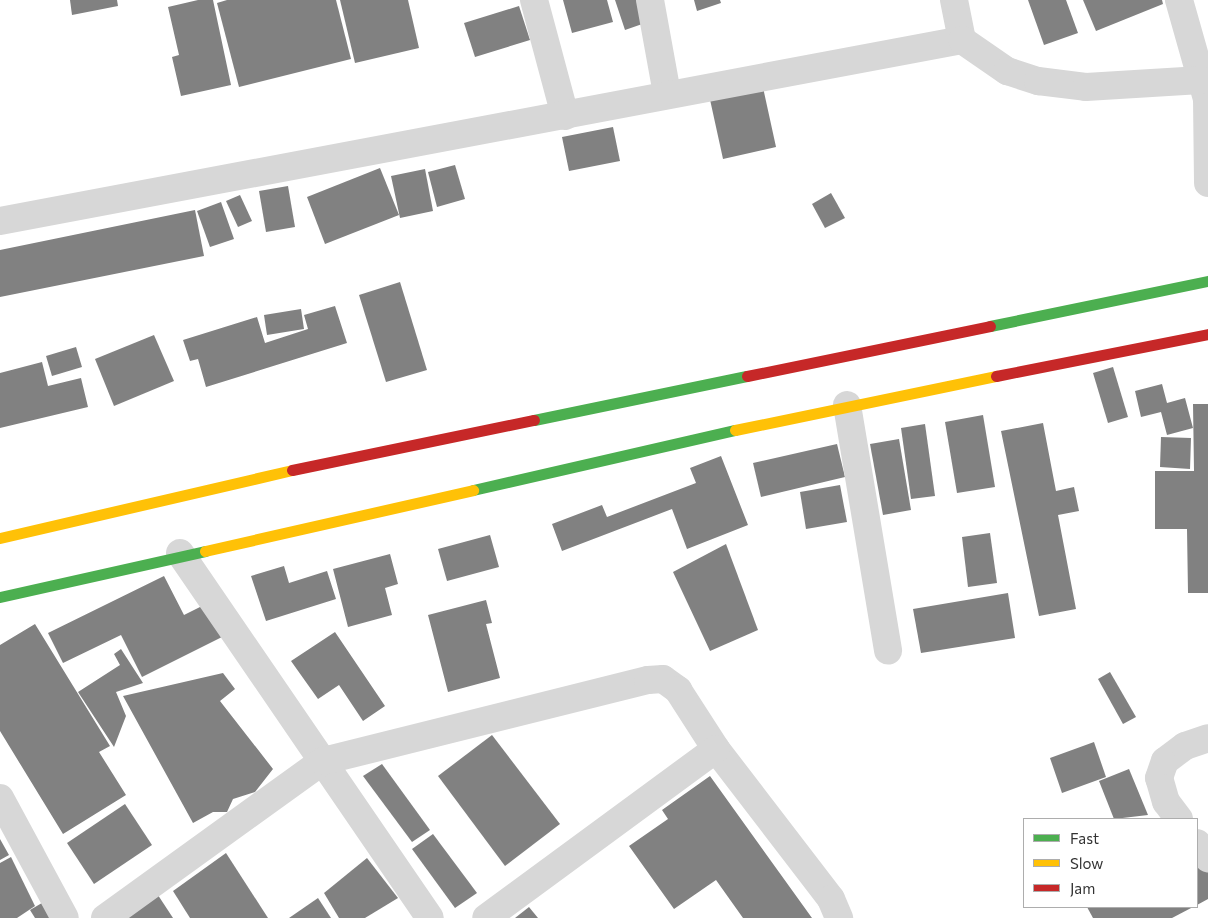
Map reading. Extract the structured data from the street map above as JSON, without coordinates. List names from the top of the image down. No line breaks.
{"legend":["Fast","Slow","Jam"]}
